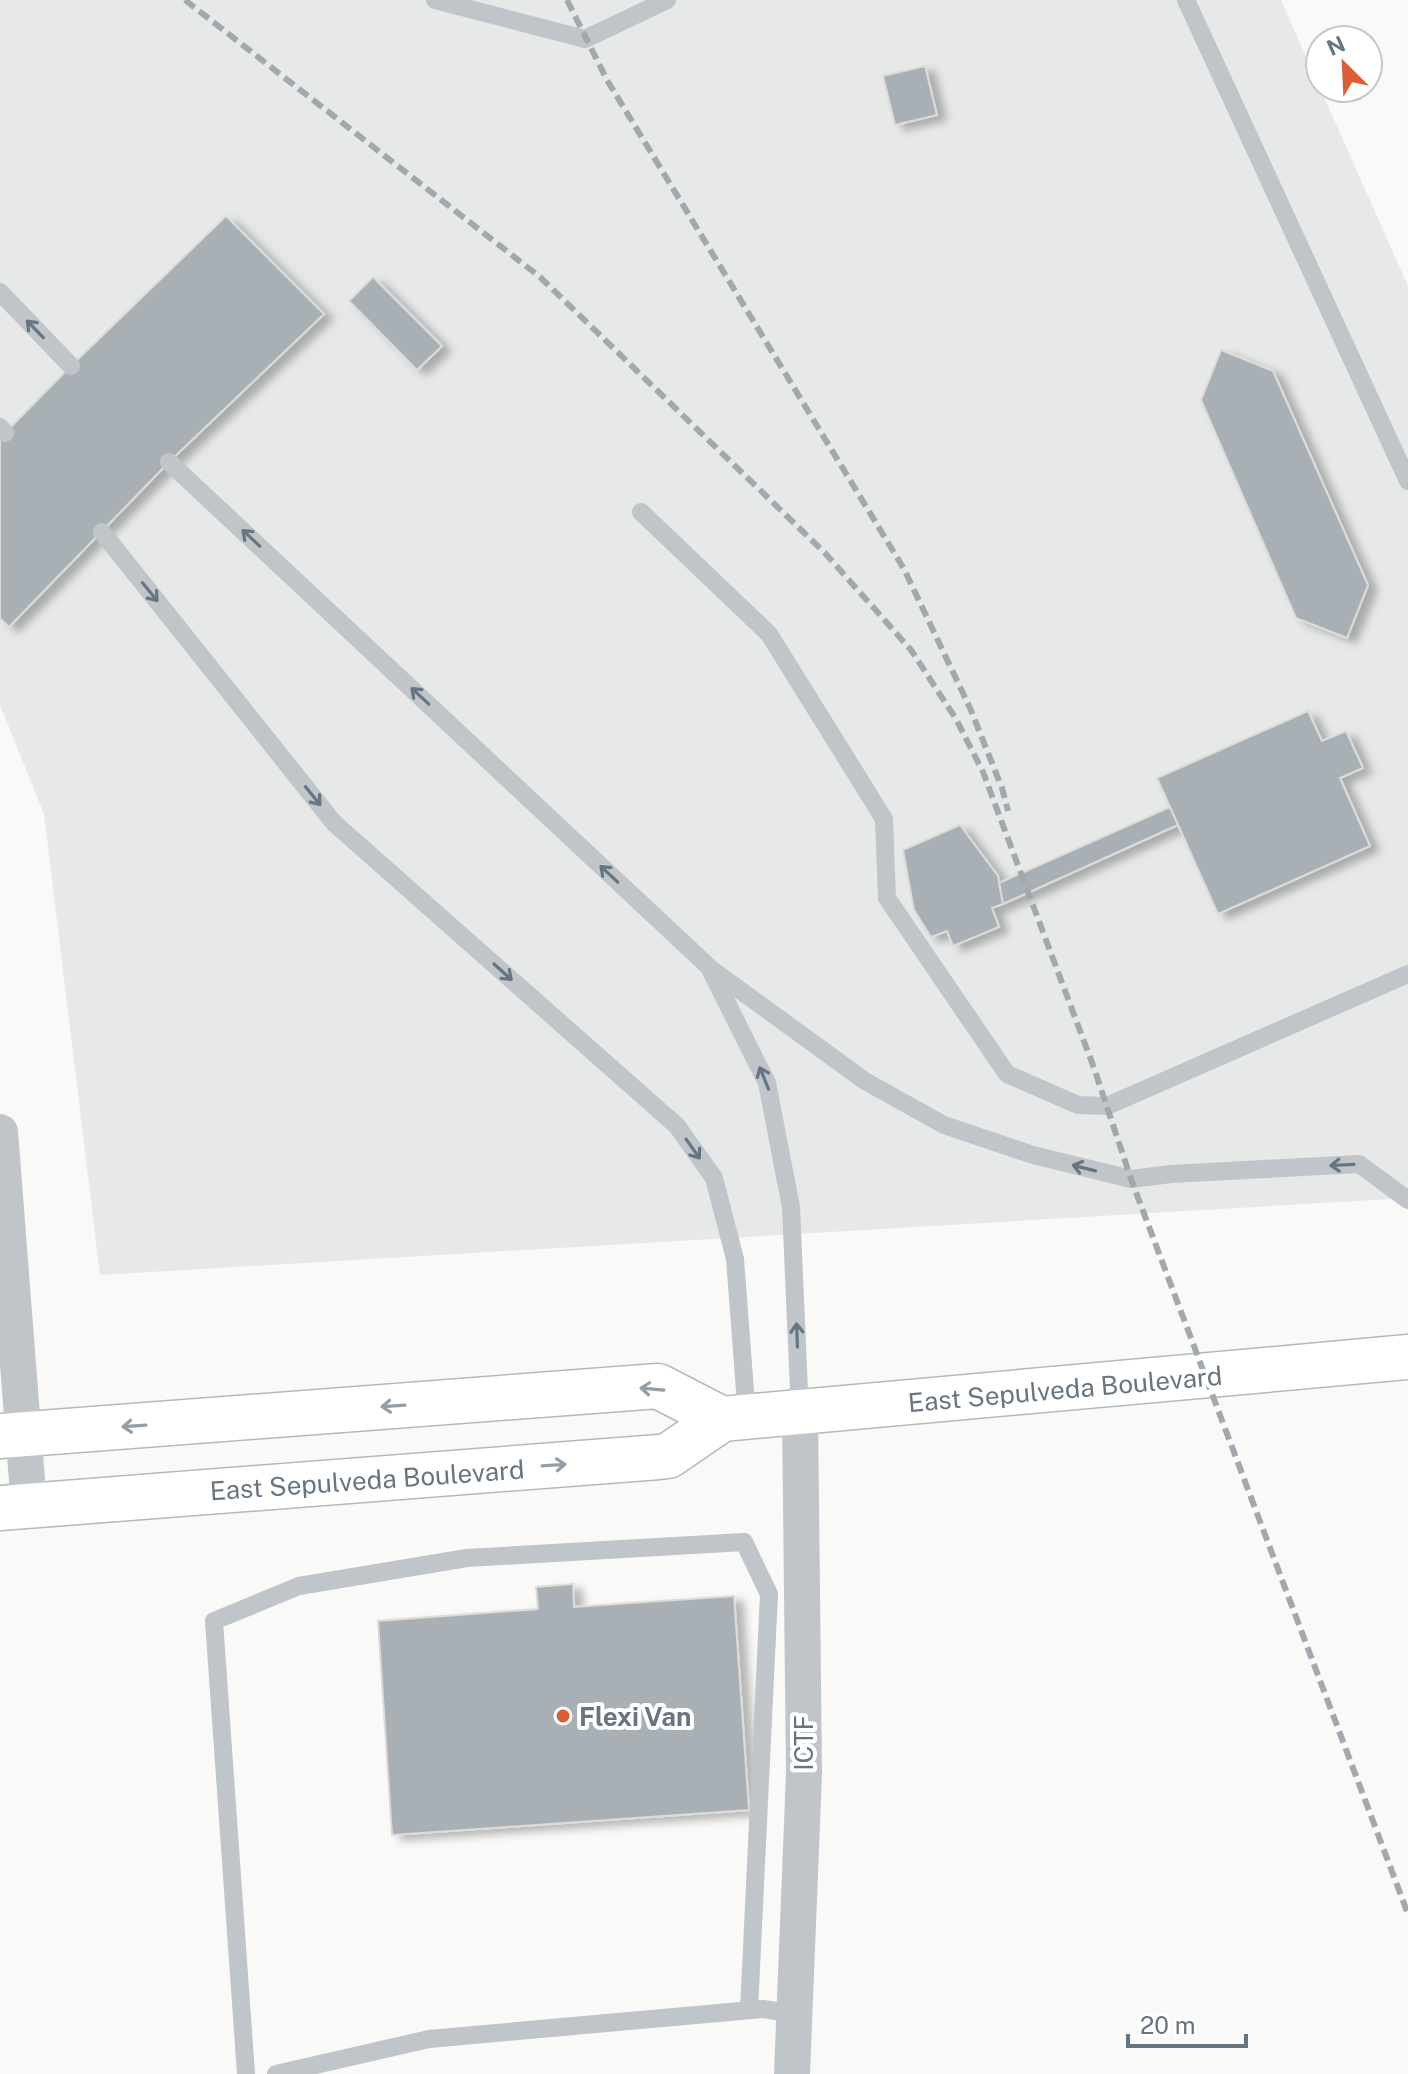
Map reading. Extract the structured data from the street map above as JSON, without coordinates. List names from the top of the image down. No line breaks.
{"streets":{"main road":["East Sepulveda Boulevard"],"street":["ICTF"]},"crossings":[["East Sepulveda Boulevard","ICTF"]],"places":["Flexi Van"],"scale_bar":"20 m","north":"top left"}
